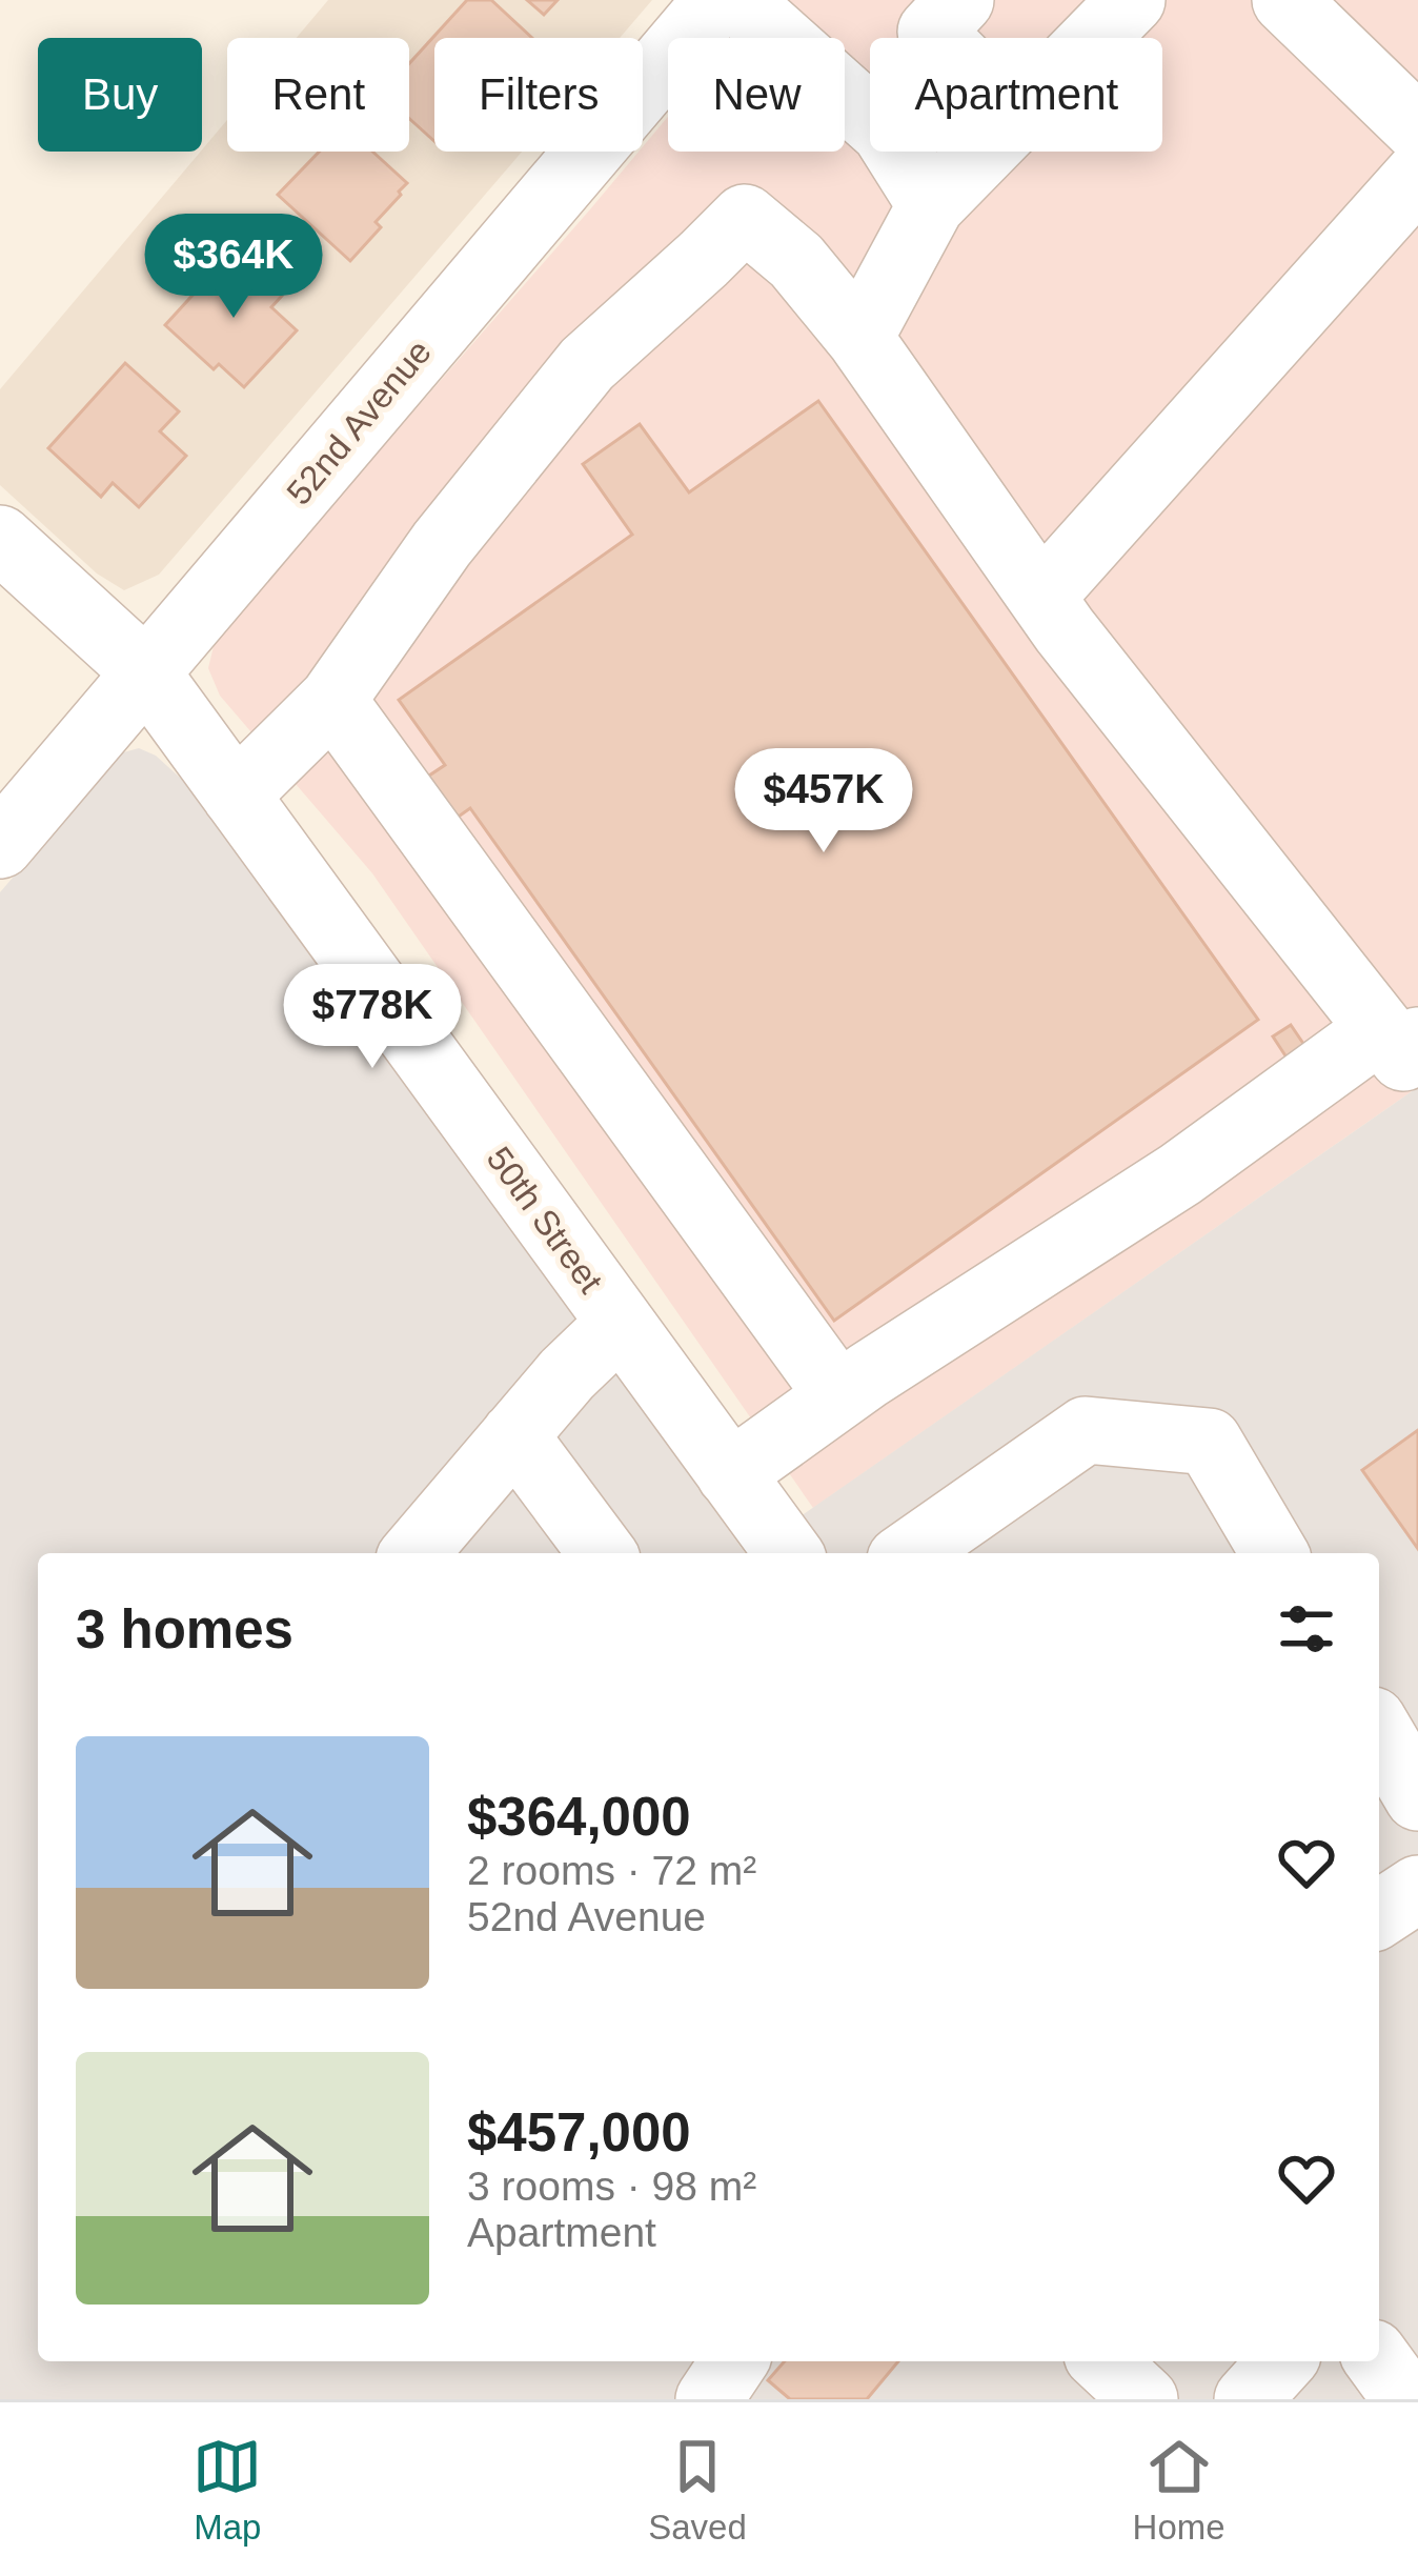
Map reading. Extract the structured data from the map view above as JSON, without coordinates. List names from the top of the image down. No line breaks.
{"streets":{"street":["52nd Avenue","50th Street"]},"crossings":[["52nd Avenue","50th Street"]],"page":{"chip":["Buy","Rent","Filters","New","Apartment"],"price":["$364K","$457K","$778K"],"heading":"3 homes","list":[{"name":"$364,000","note":"2 rooms · 72 m² · 52nd Avenue"},{"name":"$457,000","note":"3 rooms · 98 m² · Apartment"}],"tabs":["Map","Saved","Home"]}}
